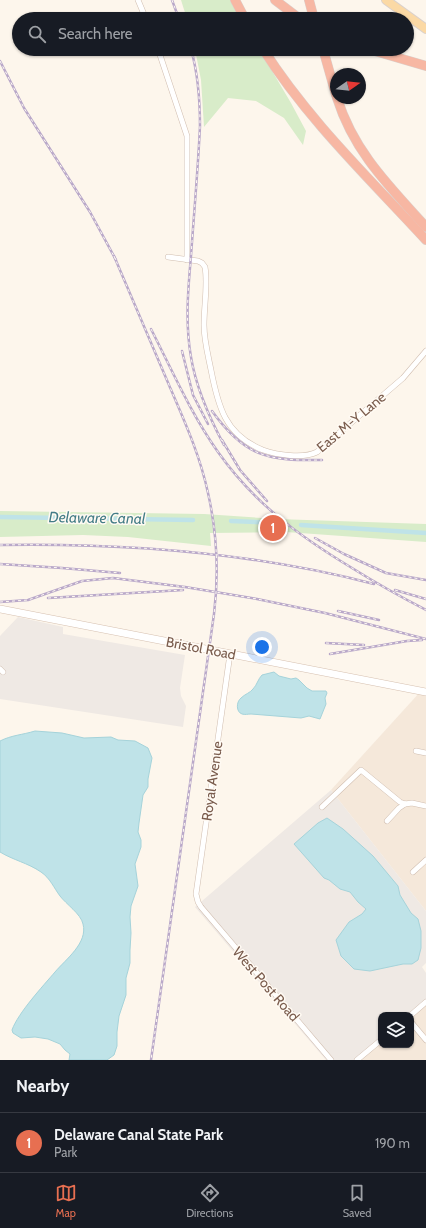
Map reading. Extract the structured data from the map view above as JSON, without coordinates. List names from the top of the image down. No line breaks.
{"streets":{"main road":["Bristol Road"],"street":["East M-Y Lane","Royal Avenue","West Post Road"]},"crossings":[["Bristol Road","Royal Avenue"],["Royal Avenue","West Post Road"]],"water":["Delaware Canal"],"north":"right","page":{"search":"Search here","pins":"1","heading":"Nearby","list":[{"mark":"1","name":"Delaware Canal State Park","note":"Park","value":"190 m"}],"nav":["Map","Directions","Saved"]}}
